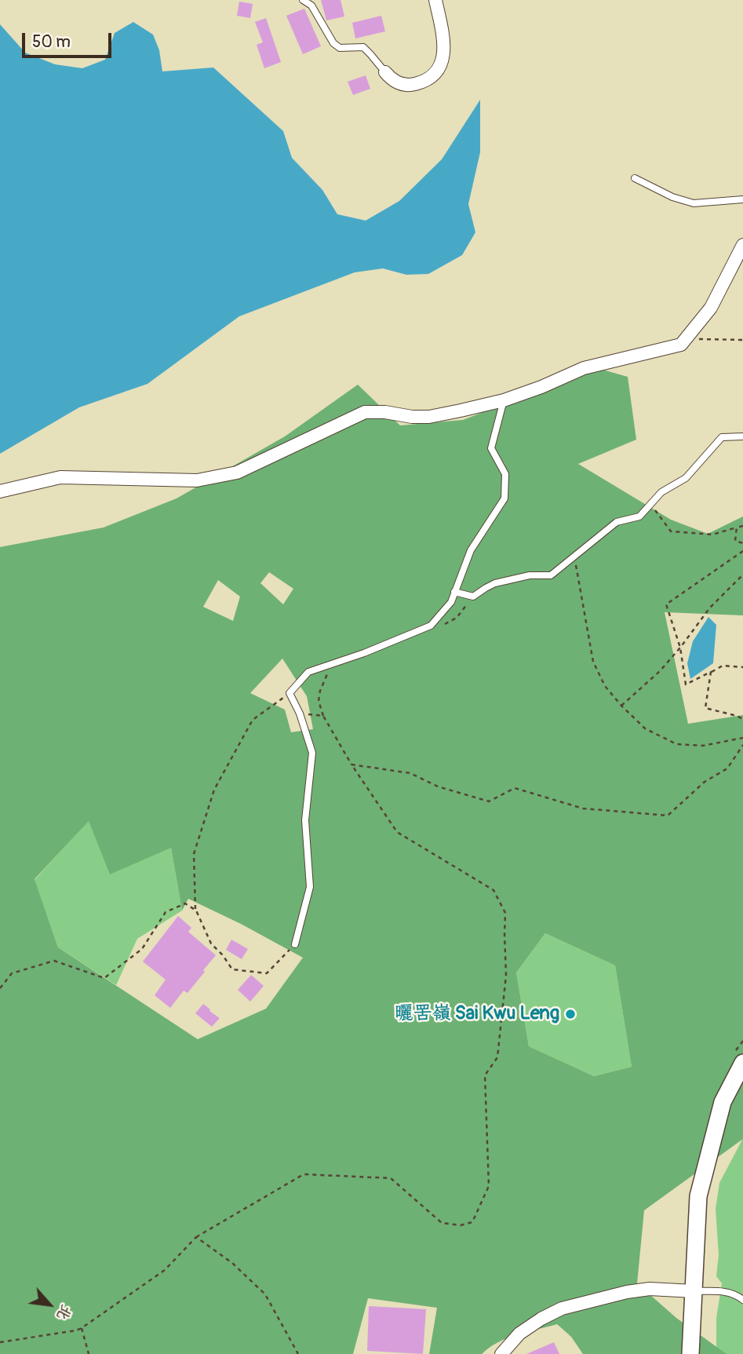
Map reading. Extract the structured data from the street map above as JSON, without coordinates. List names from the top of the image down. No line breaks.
{"places":["曬罟嶺 Sai Kwu Leng"],"scale_bar":"50 m","north":"bottom right"}
